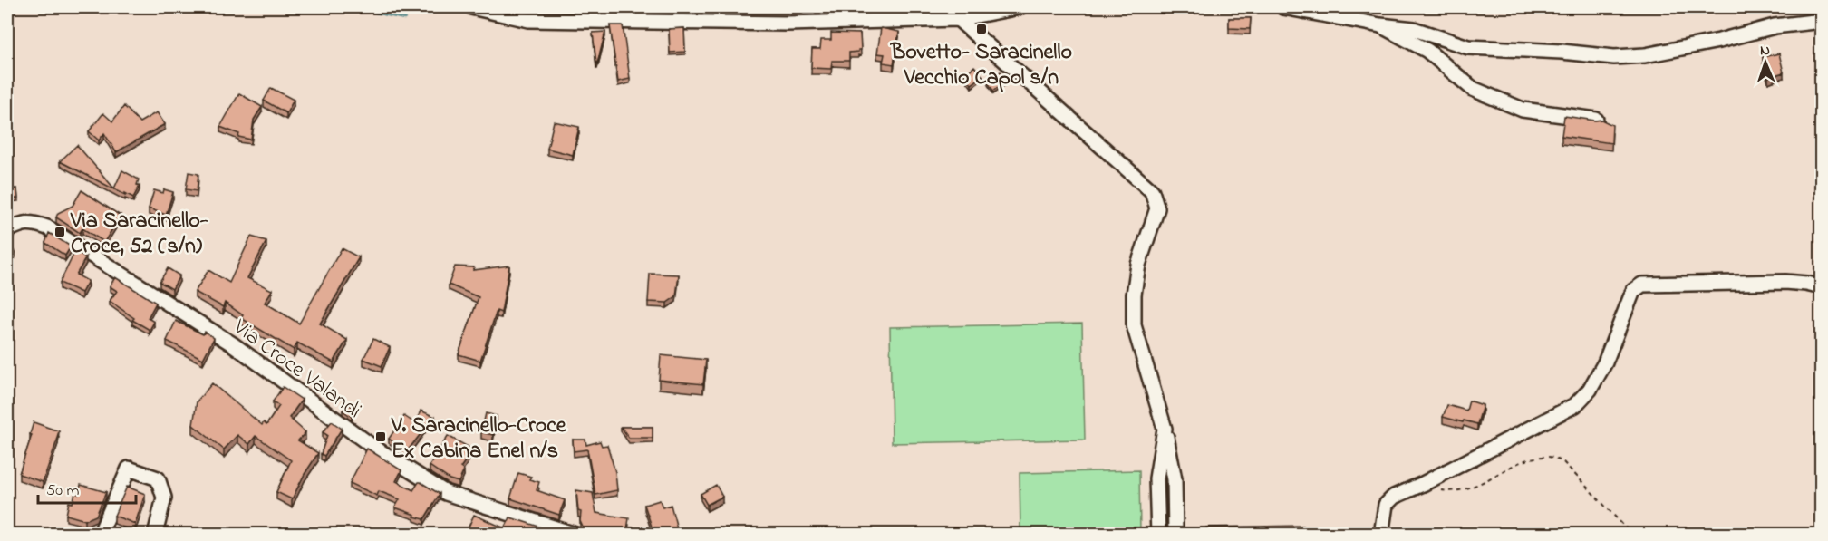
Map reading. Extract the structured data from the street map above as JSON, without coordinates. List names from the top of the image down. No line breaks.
{"streets":{"street":["Via Croce Valandi"]},"places":{"transit":["Bovetto- Saracinello Vecchio Capol s/n","Via Saracinello- Croce, 52 (s/n)","V. Saracinello-Croce Ex Cabina Enel n/s"]},"scale_bar":"50 m","north":"top"}
